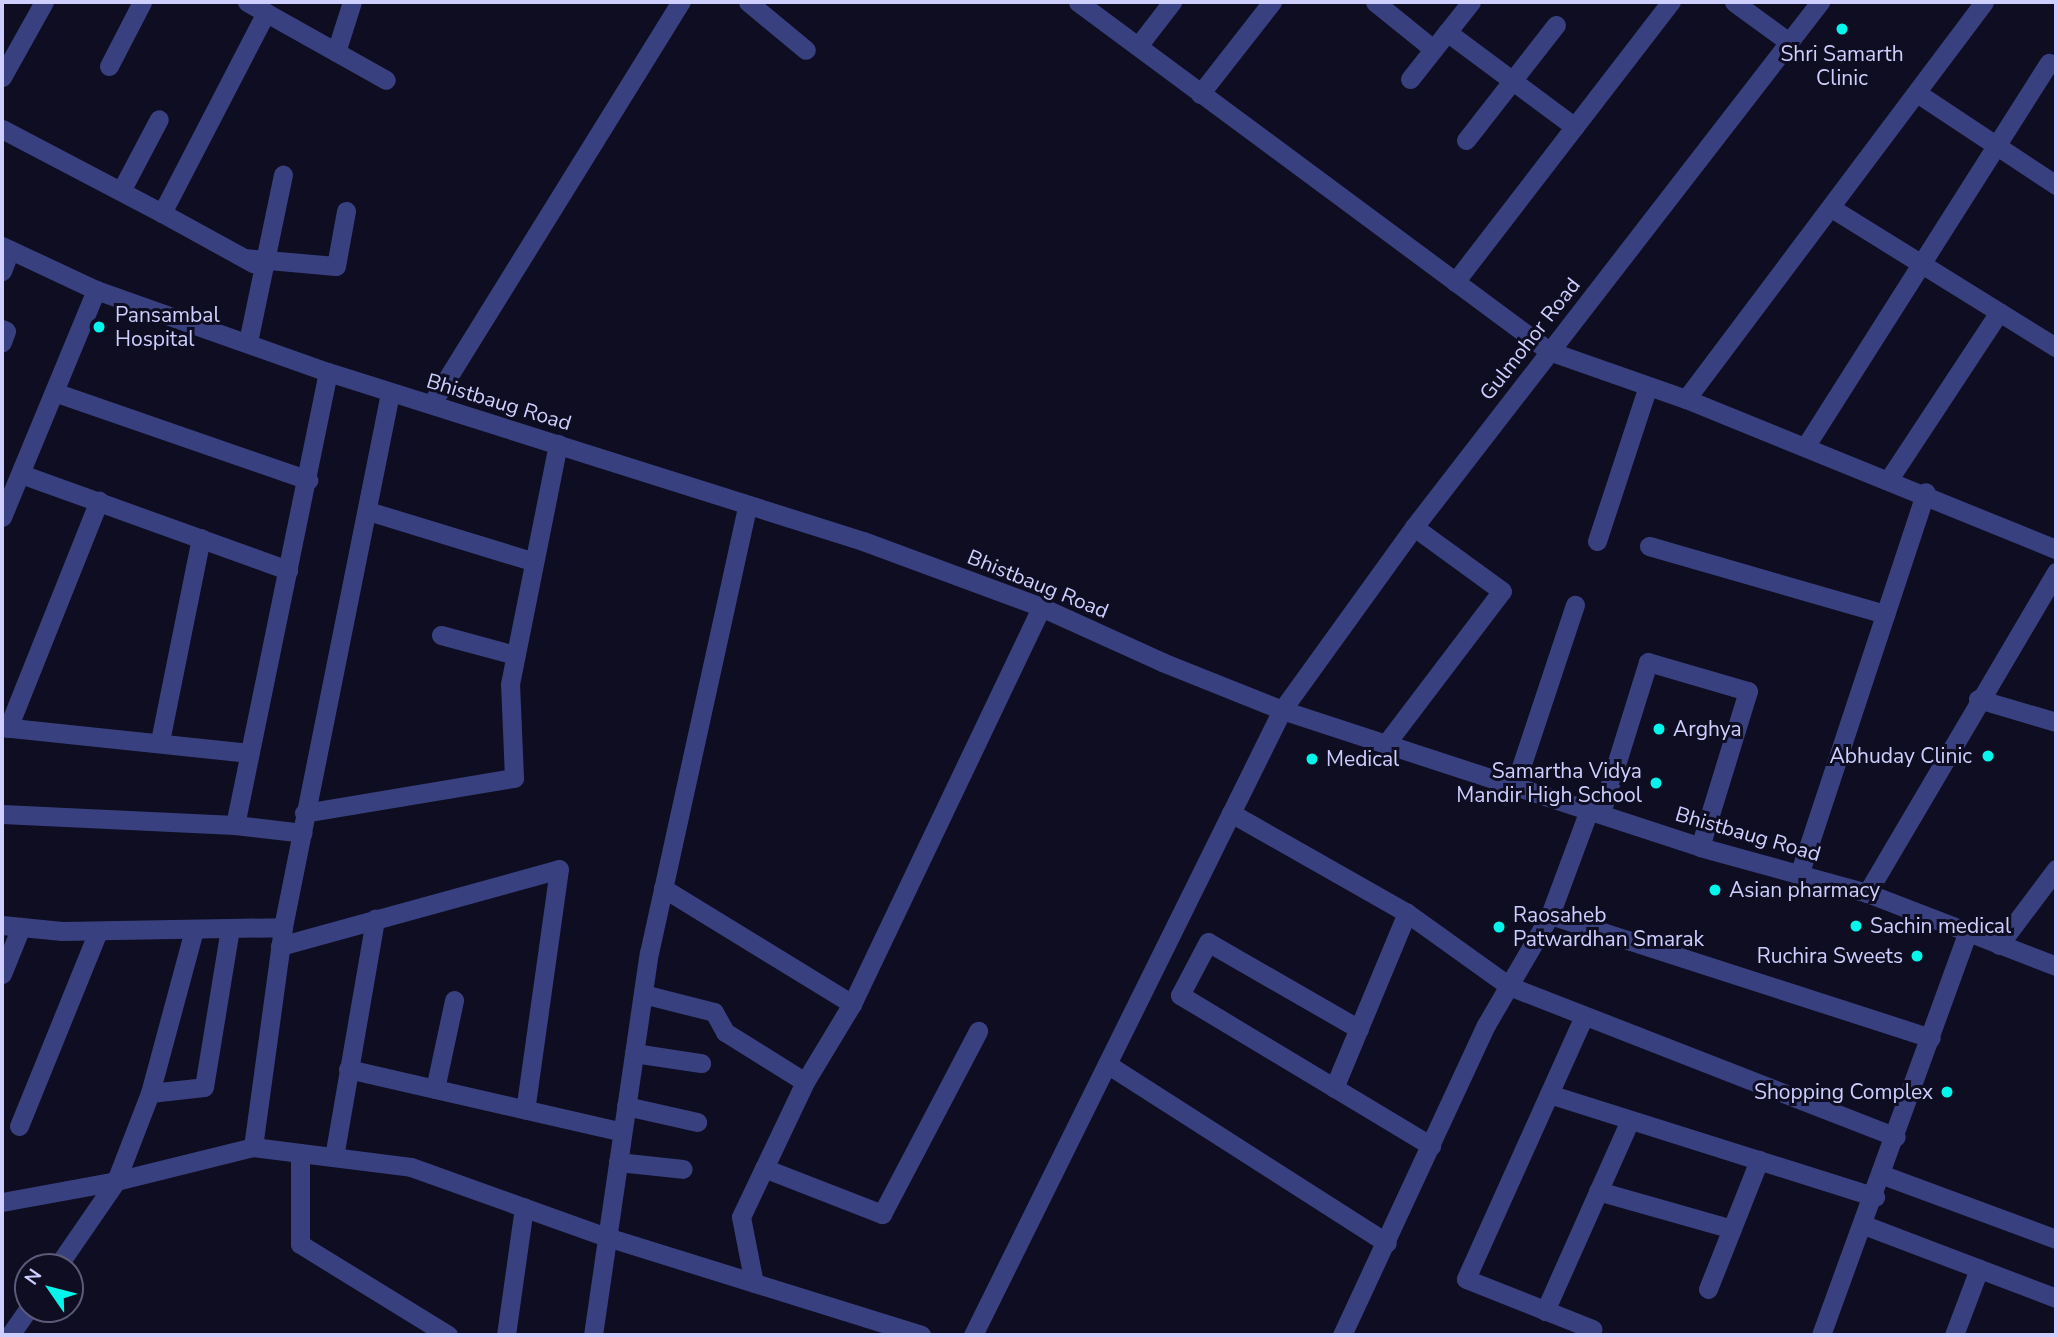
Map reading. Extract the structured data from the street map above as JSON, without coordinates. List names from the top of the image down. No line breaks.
{"streets":{"street":["Gulmohor Road","Bhistbaug Road"]},"crossings":[["Gulmohor Road","Bhistbaug Road"]],"places":["Shri Samarth Clinic","Pansambal Hospital","Arghya","Abhuday Clinic","Medical","Samartha Vidya Mandir High School","Asian pharmacy","Sachin medical","Raosaheb Patwardhan Smarak","Ruchira Sweets","Shopping Complex"],"north":"top left"}
